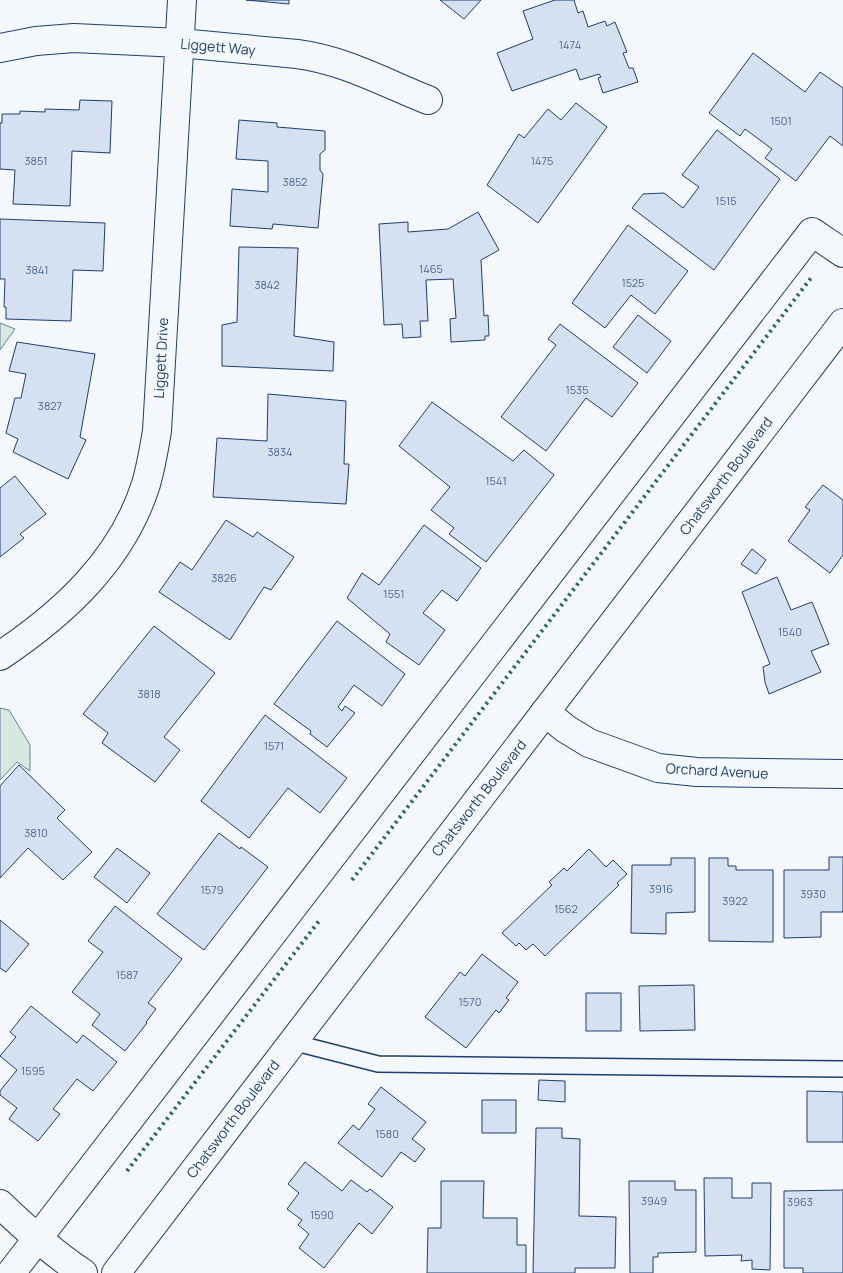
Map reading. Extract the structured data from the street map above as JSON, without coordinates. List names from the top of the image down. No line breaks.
{"streets":{"street":["Liggett Way","Liggett Drive","Chatsworth Boulevard","Orchard Avenue"]},"crossings":[["Liggett Way","Liggett Drive"],["Chatsworth Boulevard","Orchard Avenue"]],"house_numbers":["1474","1501","3851","1475","3852","1515","1465","3841","1525","3842","1535","3827","3834","1541","3826","1551","1540","3818","1571","3810","3916","1579","3930","3922","1562","1587","1570","1595","1580","3949","3963","1590"]}
